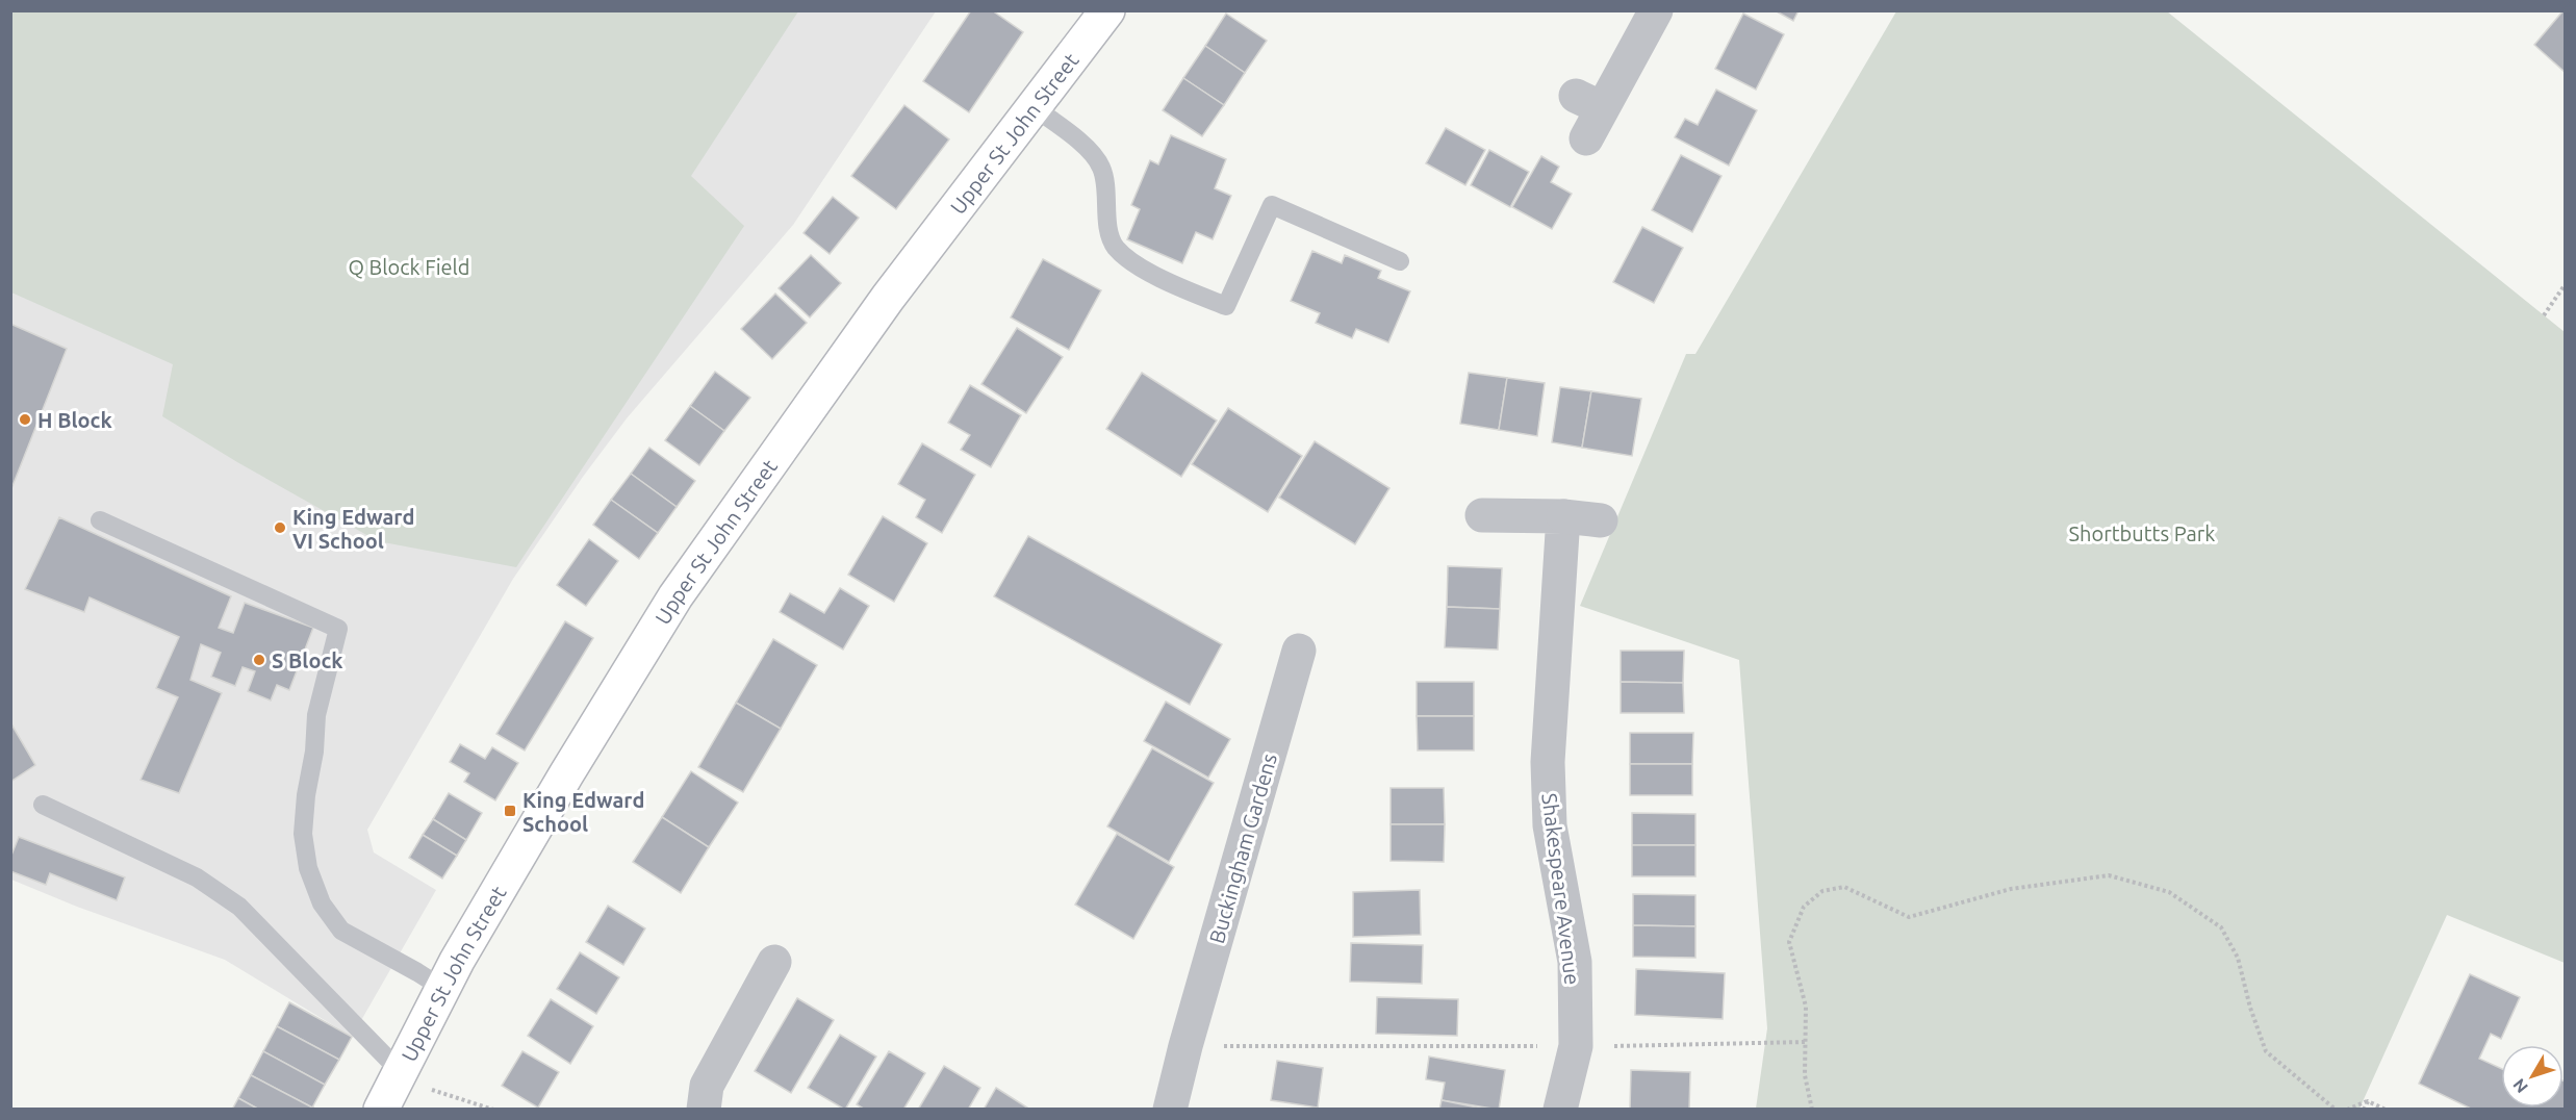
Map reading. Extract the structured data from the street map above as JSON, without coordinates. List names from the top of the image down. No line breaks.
{"streets":{"street":["Upper St John Street","Buckingham Gardens","Shakespeare Avenue"]},"parks":["Q Block Field","Shortbutts Park"],"places":{"other":["H Block","King Edward VI School","S Block"],"transit":["King Edward School"]},"north":"bottom left"}
